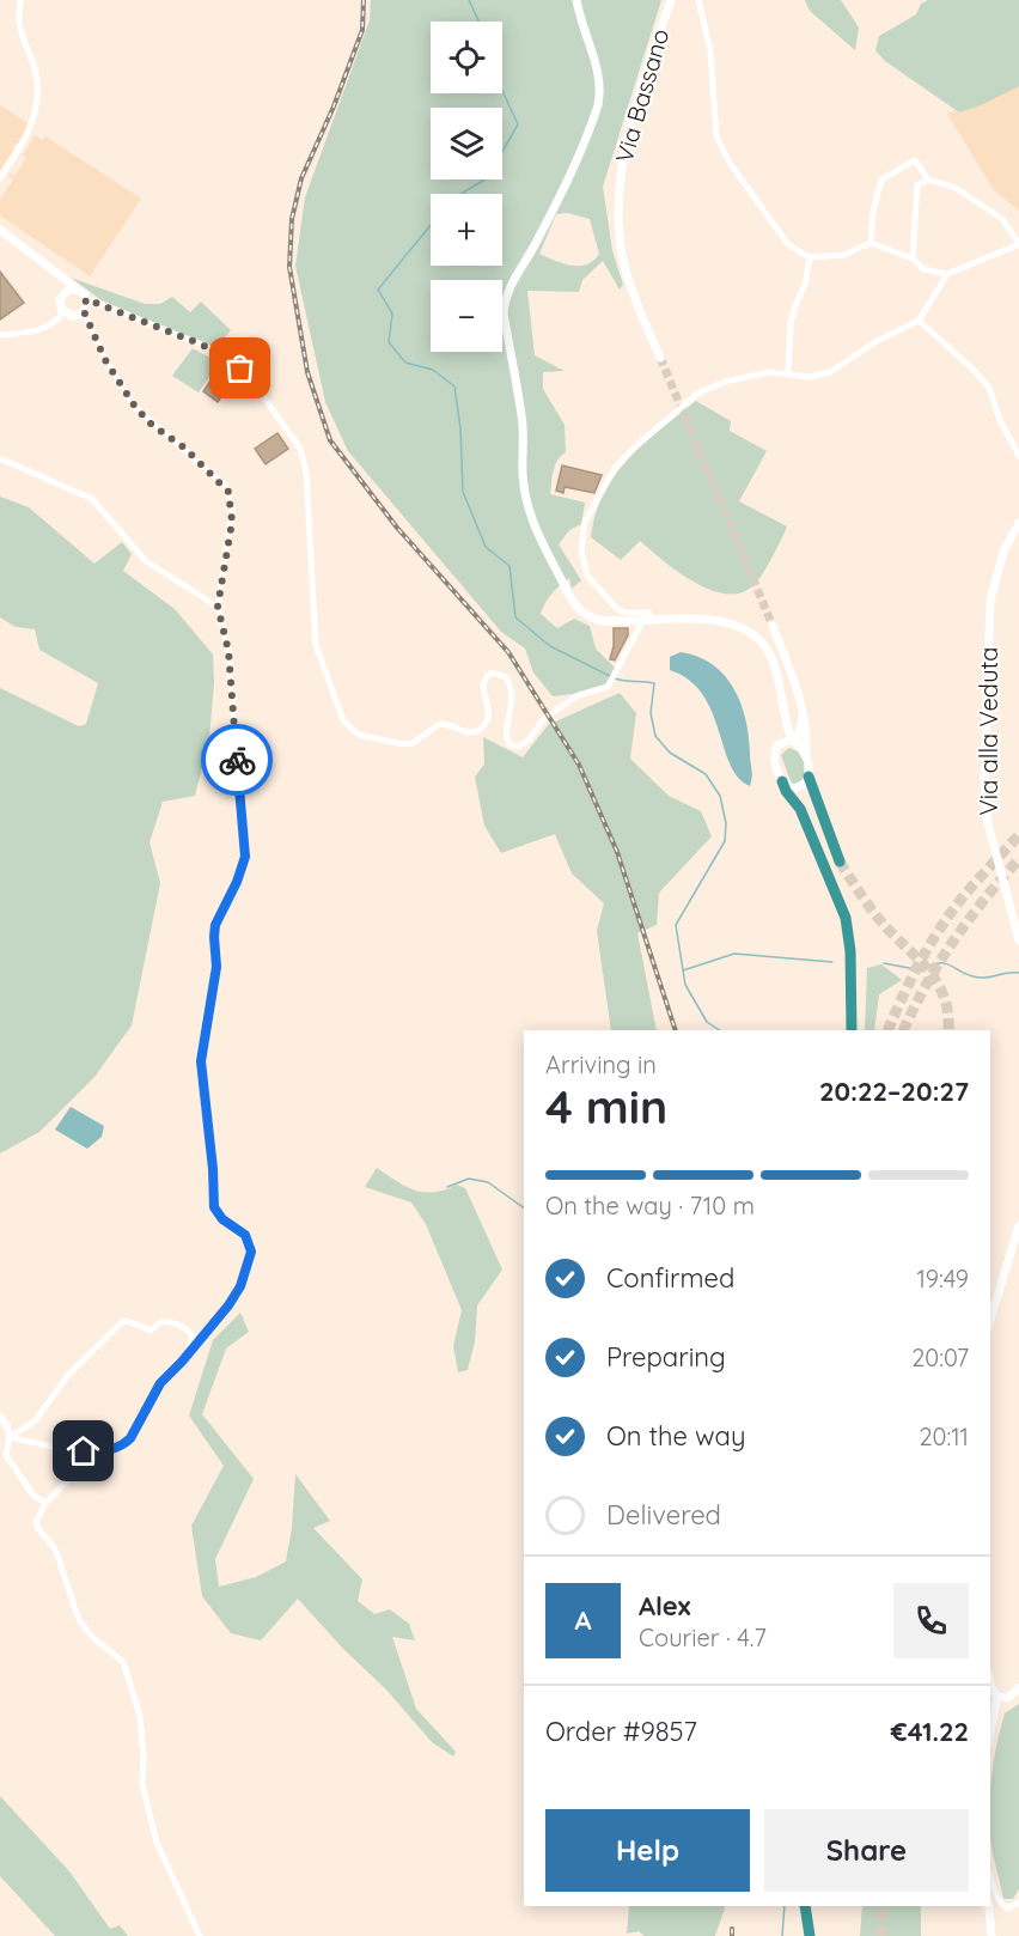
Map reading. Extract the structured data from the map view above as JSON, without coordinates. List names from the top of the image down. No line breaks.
{"streets":{"main road":["Via Bassano","Via alla Veduta"]},"page":{"map_buttons":["+","−"],"heading":["4 min","Arriving in","20:22–20:27"],"panel":["Alex","Courier · 4.7","Order #9857","€41.22"],"bar":"On the way · 710 m","list":[["Confirmed","19:49"],["Preparing","20:07"],["On the way","20:11"],"Delivered"],"round":"A","buttons":["Help","Share"]}}
